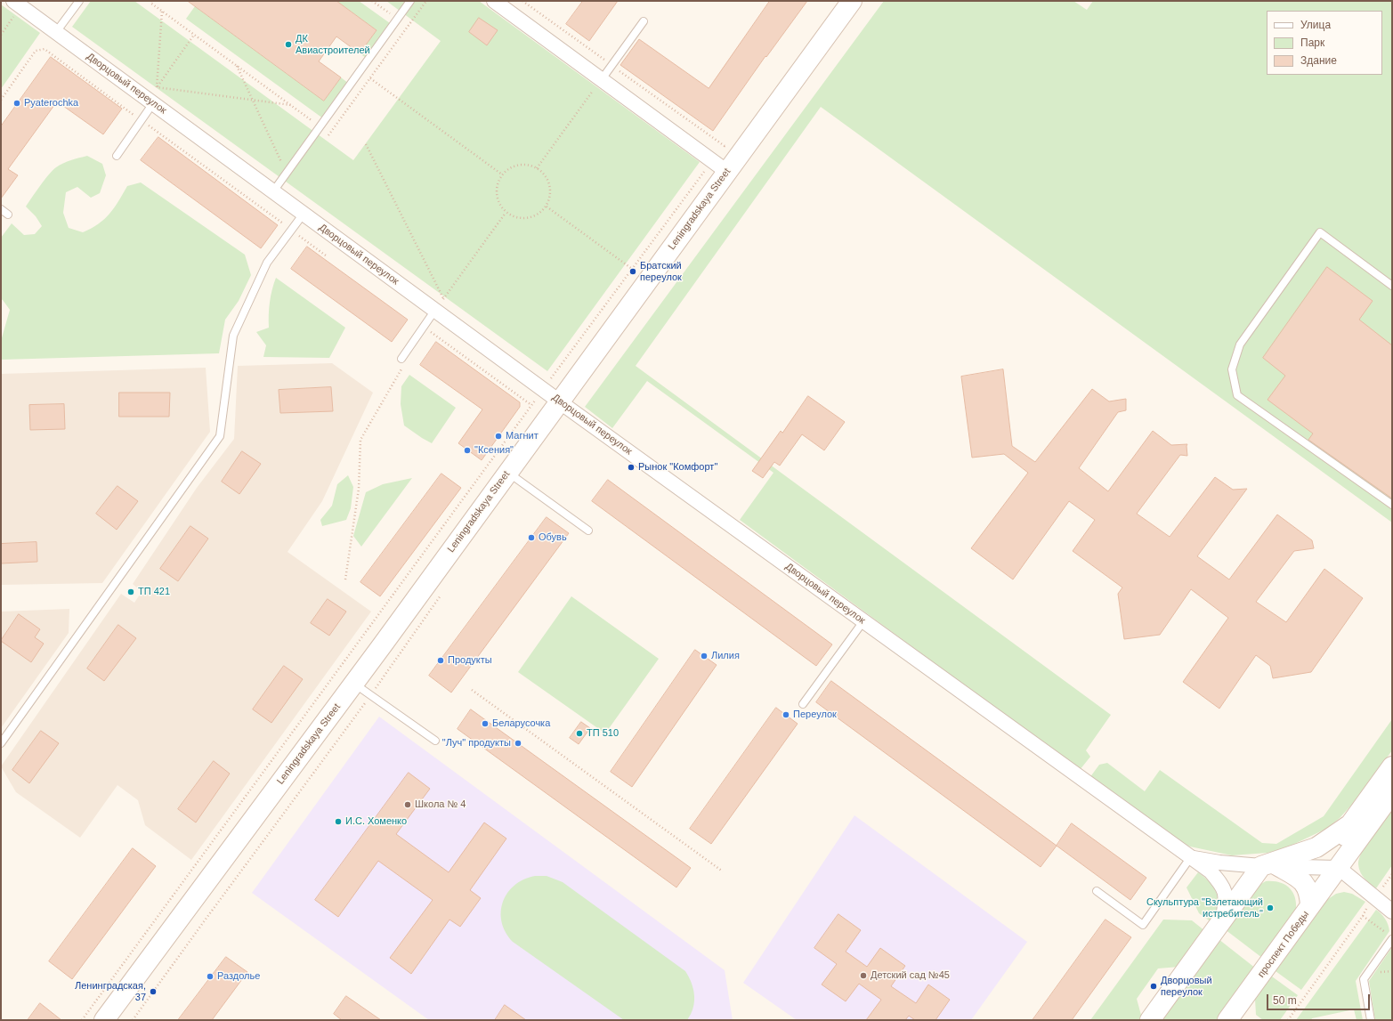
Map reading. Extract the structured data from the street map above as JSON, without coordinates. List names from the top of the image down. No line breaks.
{"streets":{"main road":["Leningradskaya Street","проспект Победы"],"street":["Дворцовый переулок"]},"crossings":[["Дворцовый переулок","Leningradskaya Street"]],"places":["ДК Авиастроителей","Pyaterochka","Братский переулок","Магнит","\"Ксения\"","Рынок \"Комфорт\"","Обувь","ТП 421","Лилия","Продукты","Переулок","Беларусочка","ТП 510","\"Луч\" продукты","Школа № 4","И.С. Хоменко","Скульптура \"Взлетающий истребитель\"","Детский сад №45","Раздолье","Дворцовый переулок","Ленинградская, 37"],"legend":["Улица","Парк","Здание"],"scale_bar":"50 m"}
